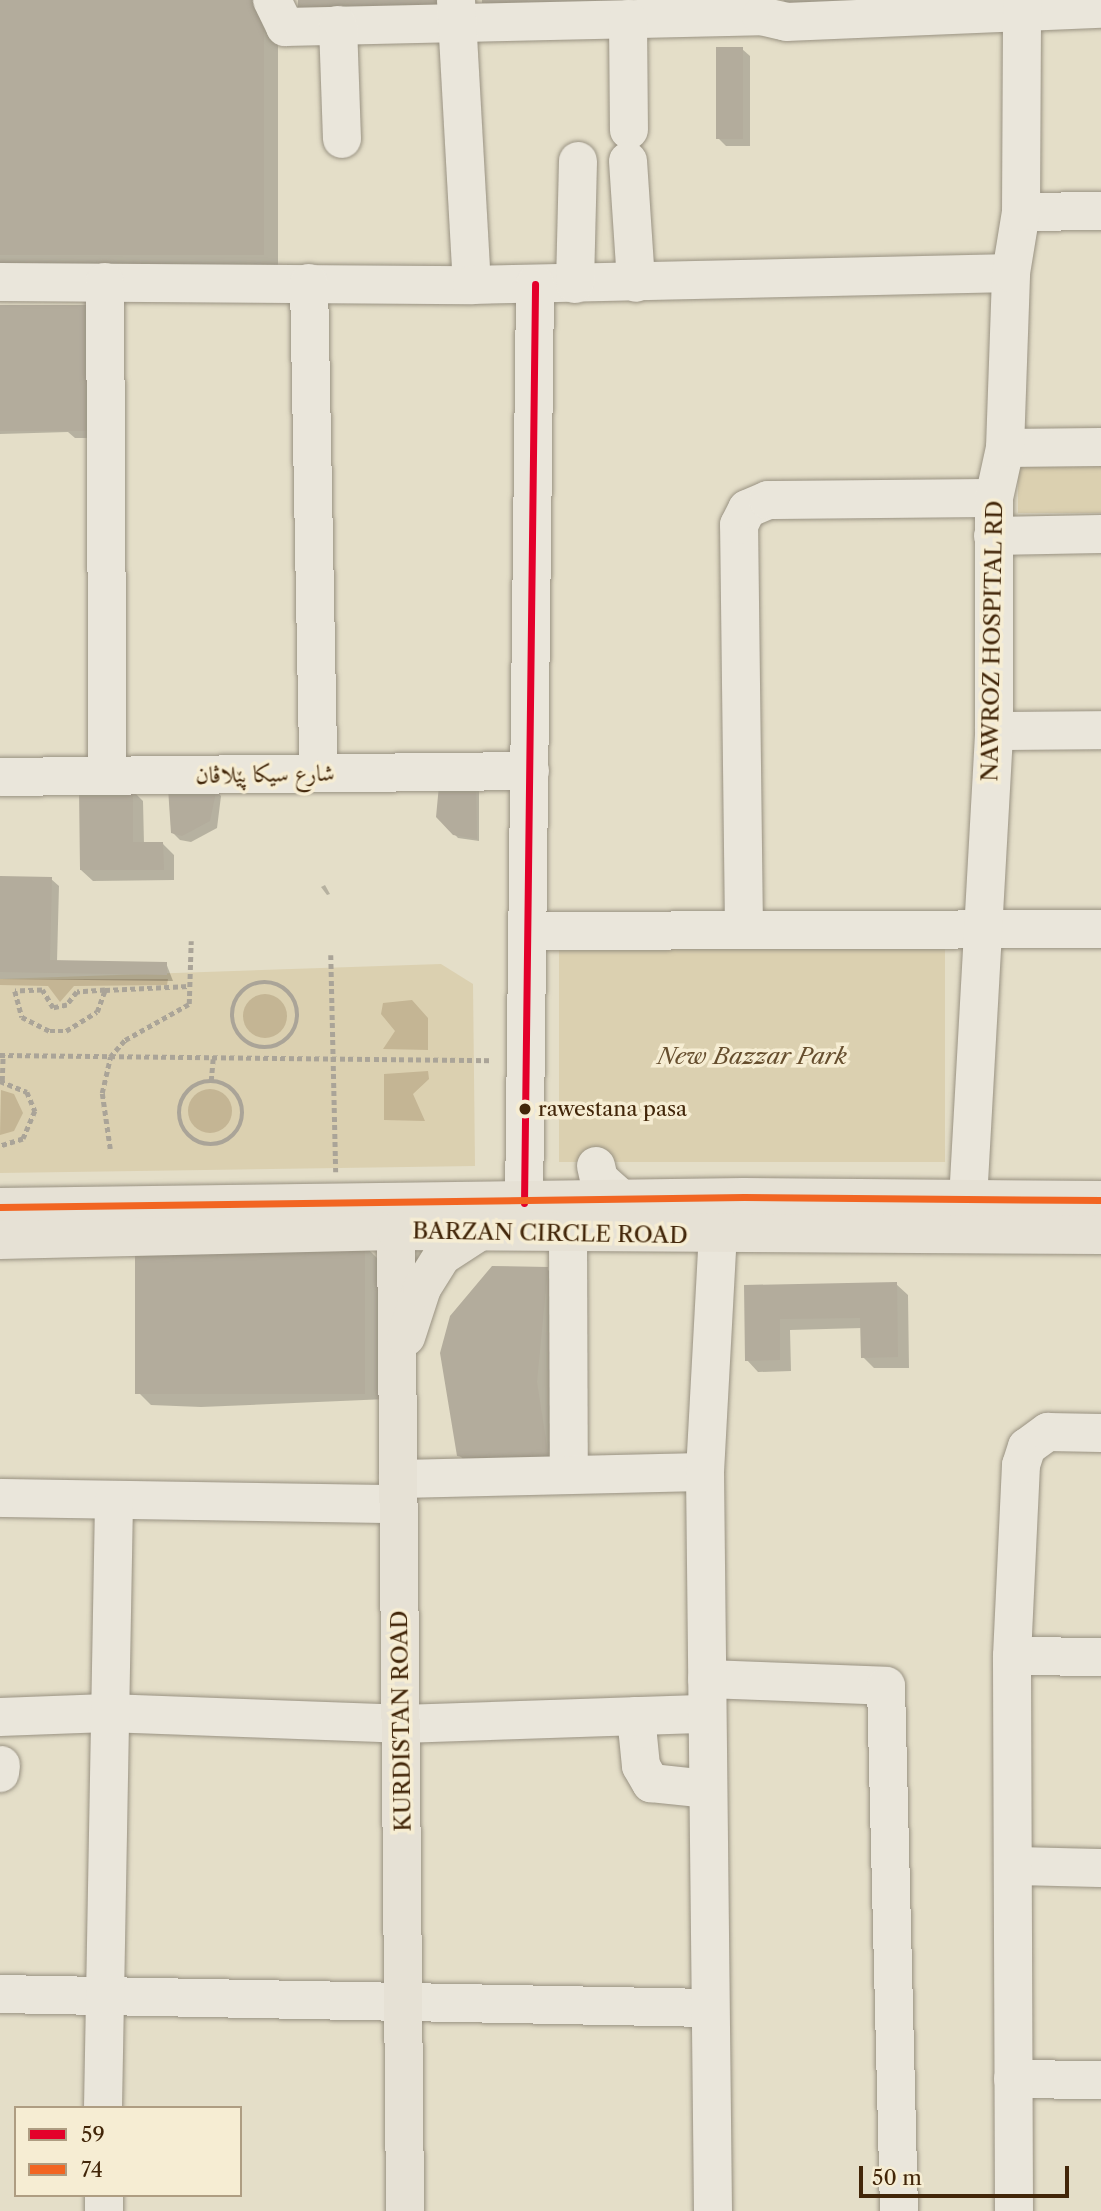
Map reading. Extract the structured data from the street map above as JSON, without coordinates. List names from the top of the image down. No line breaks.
{"streets":{"main road":["BARZAN CIRCLE ROAD","KURDISTAN ROAD"],"street":["NAWROZ HOSPITAL RD","شارع سيكا پێلاڤان"]},"crossings":[["NAWROZ HOSPITAL RD","BARZAN CIRCLE ROAD"],["BARZAN CIRCLE ROAD","KURDISTAN ROAD"]],"parks":["New Bazzar Park"],"places":["rawestana pasa"],"lines":["transit line 59","transit line 74"],"legend":["59","74"],"scale_bar":"50 m"}
